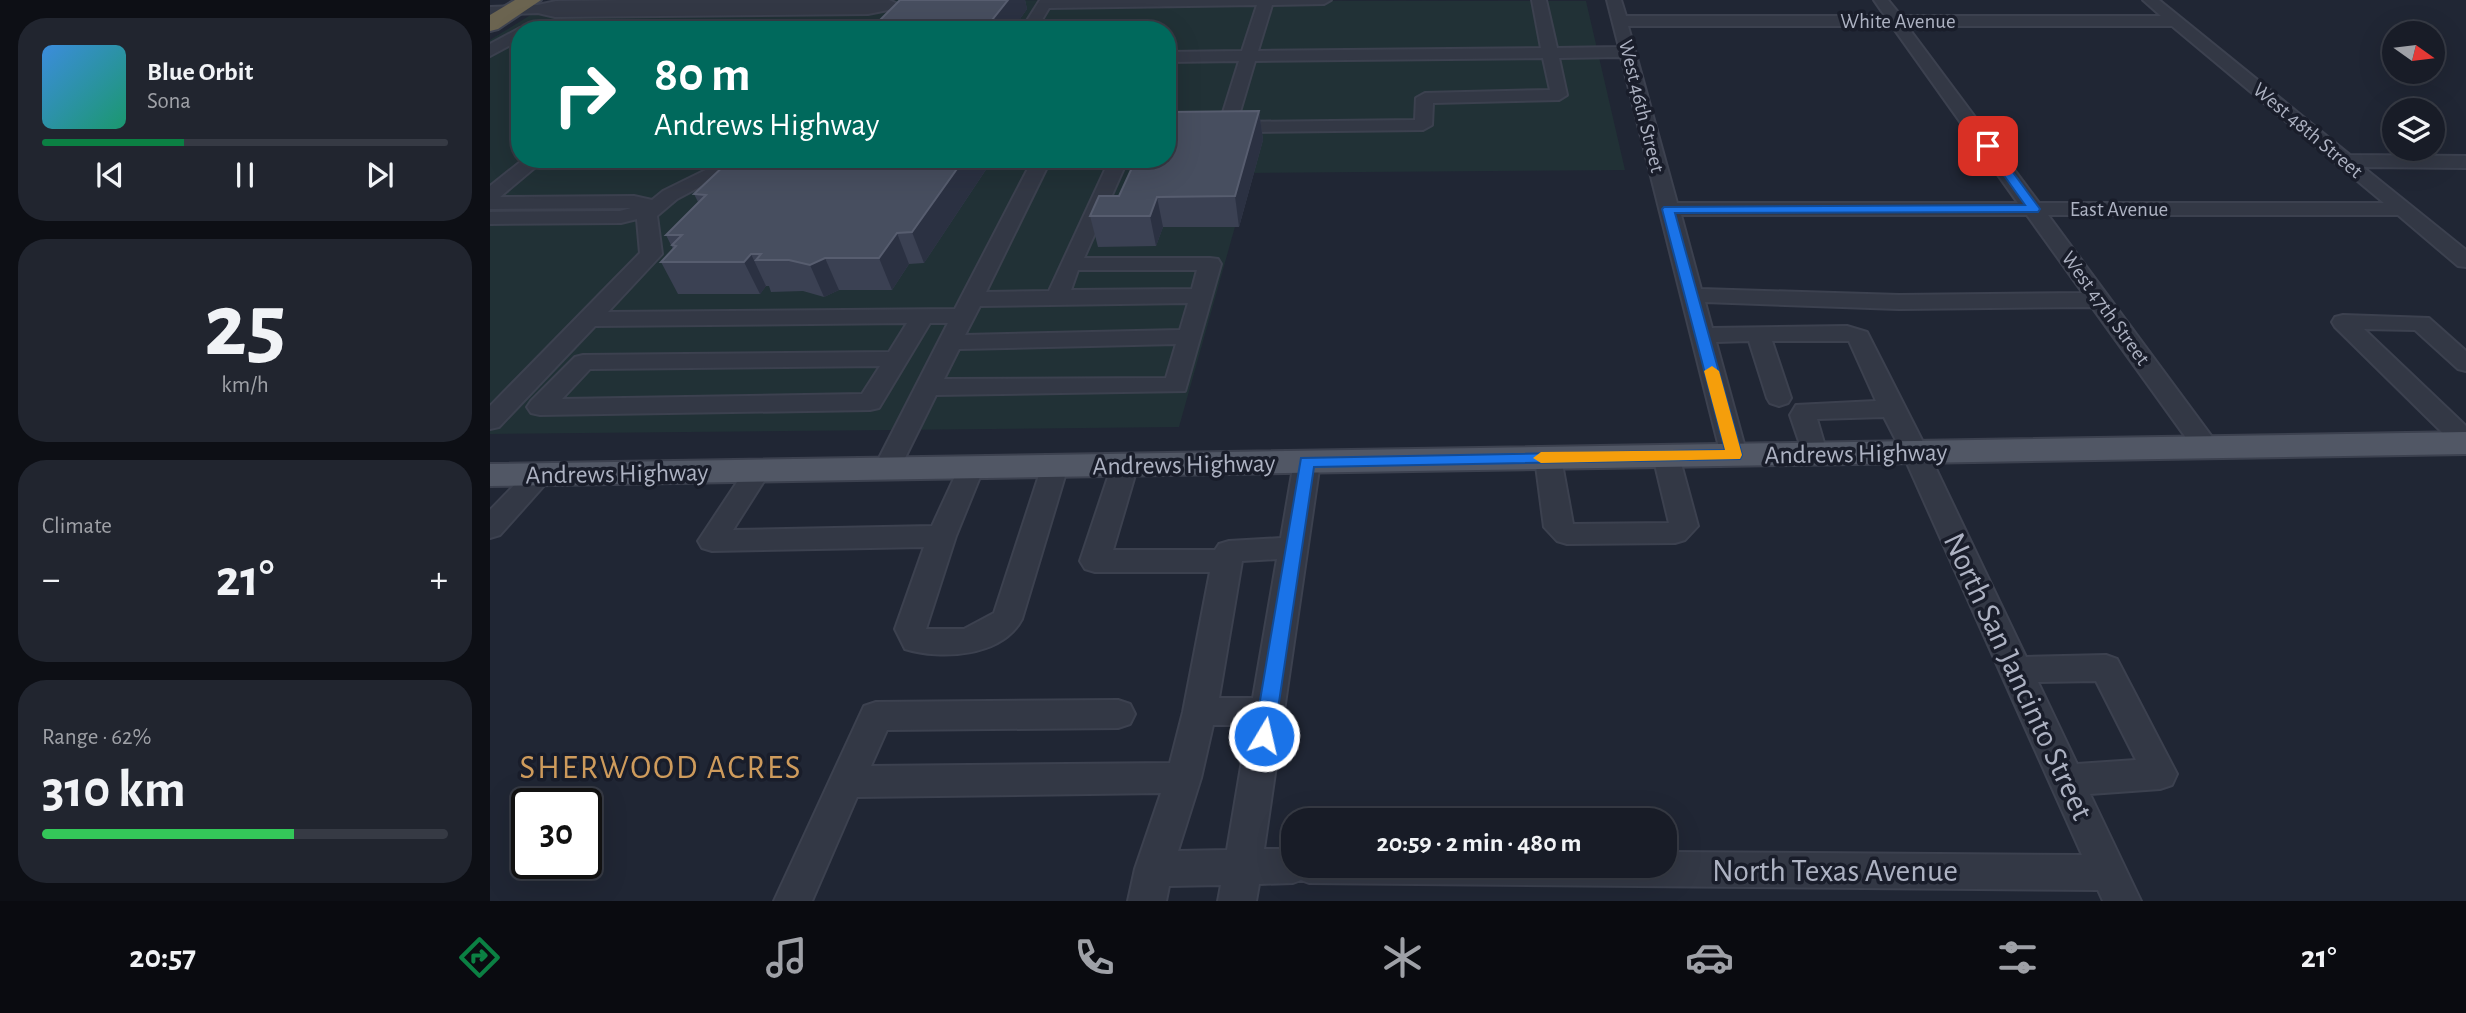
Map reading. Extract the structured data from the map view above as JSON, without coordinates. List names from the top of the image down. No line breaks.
{"streets":{"main road":["Andrews Highway"],"street":["White Avenue","West 46th Street","West 48th Street","East Avenue","West 47th Street","North San Jancinto Street","North Texas Avenue"]},"crossings":[["White Avenue","West 46th Street"],["White Avenue","West 48th Street"],["White Avenue","West 47th Street"],["West 46th Street","East Avenue"],["West 46th Street","Andrews Highway"],["West 48th Street","East Avenue"],["East Avenue","West 47th Street"],["West 47th Street","Andrews Highway"],["Andrews Highway","North San Jancinto Street"],["North San Jancinto Street","North Texas Avenue"]],"districts":["SHERWOOD ACRES"],"north":"right","page":{"turn":["80 m","Andrews Highway"],"song":["Blue Orbit","Sona"],"tile":[["25","km/h"],"Climate",["Range · 62%","310 km"]],"heat":["−","21°","+"],"limit":"30","trip":"20:59 · 2 min · 480 m","tabs":["20:57","21°"]}}
